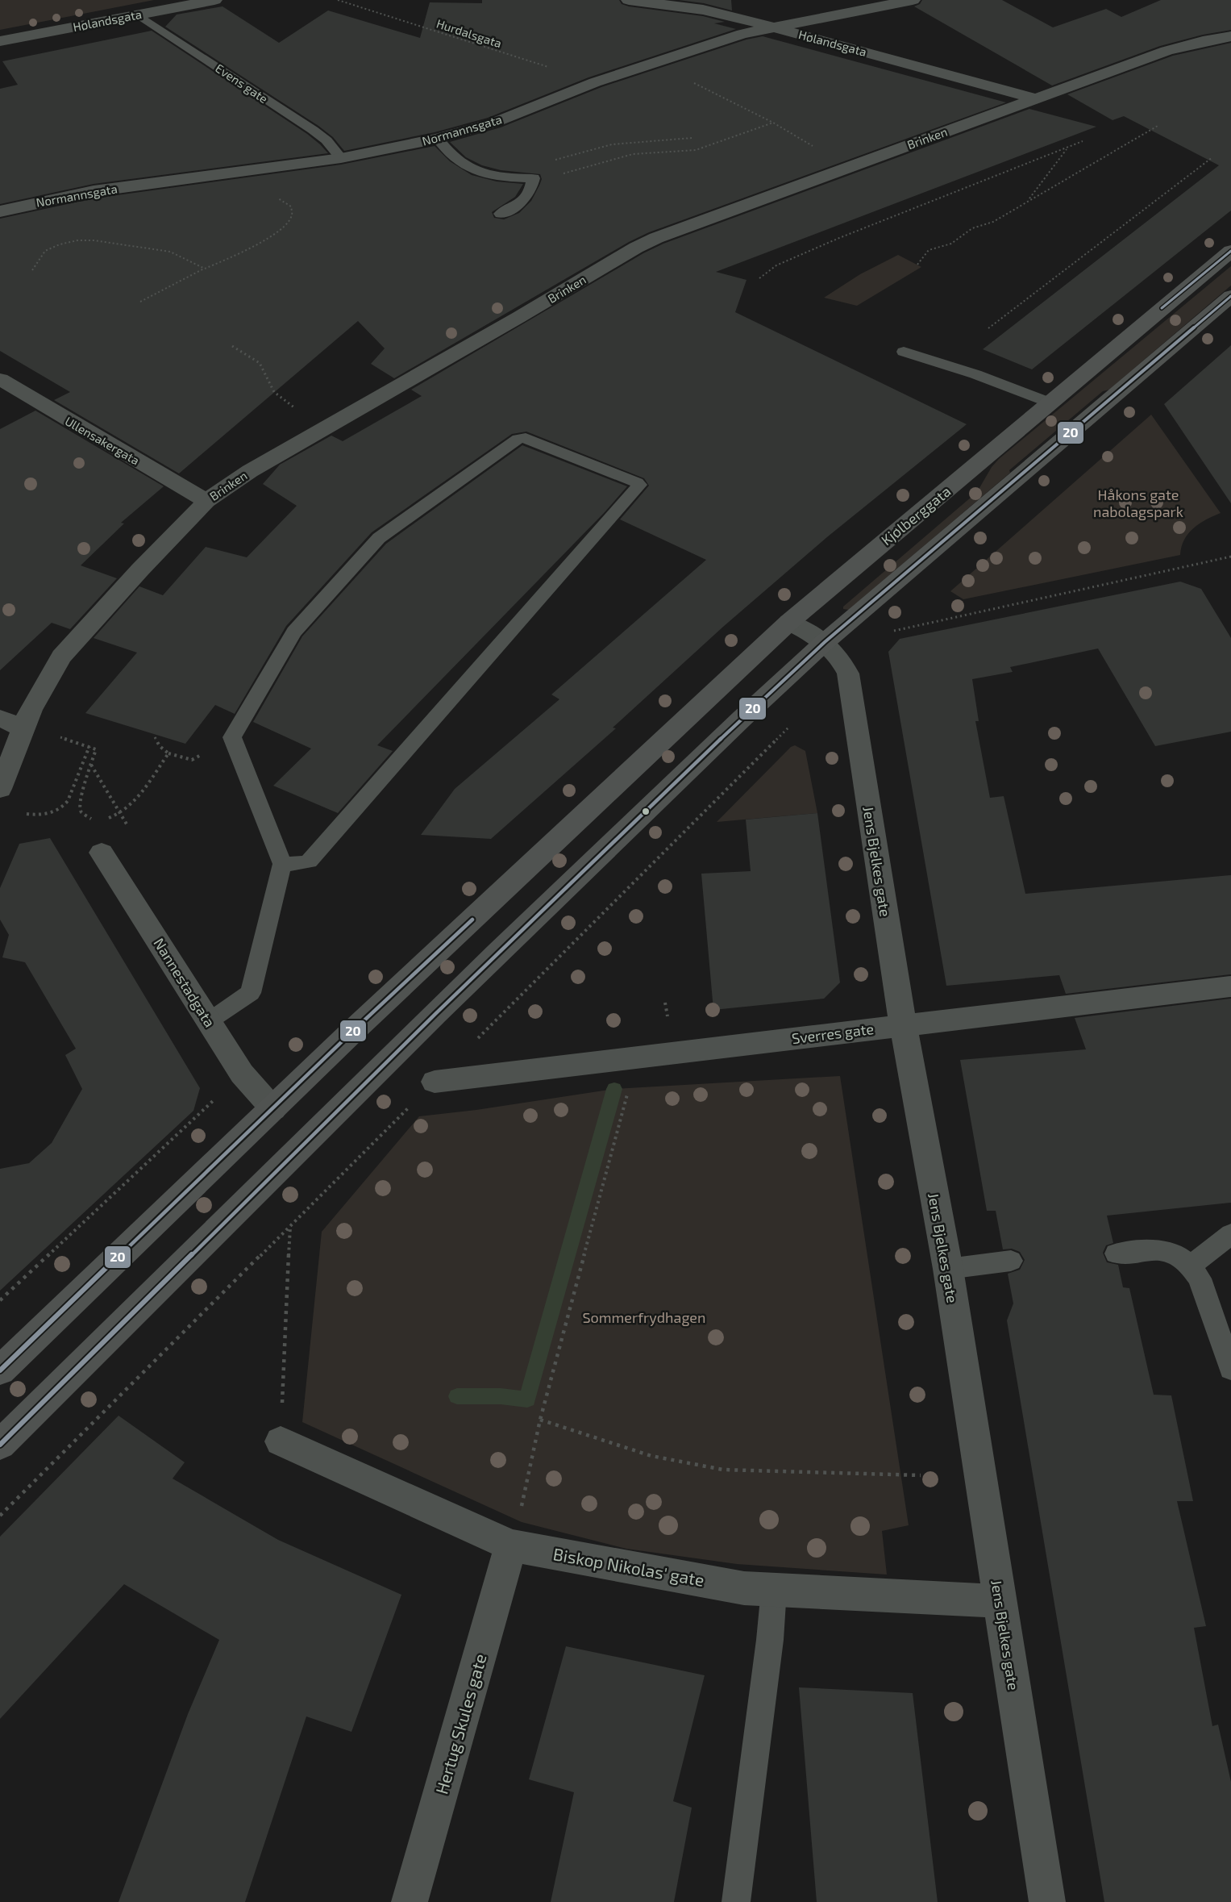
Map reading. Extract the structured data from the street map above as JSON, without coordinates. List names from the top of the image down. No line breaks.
{"streets":{"main road":["Kjølberggata"],"street":["Hølandsgata","Normannsgata","Brinken","Ullensakergata","Jens Bjelkes gate","Nannestadgata","Sverres gate","Biskop Nikolas' gate","Hertug Skules gate"],"lane":["Evens gate"],"path":["Hurdalsgata"]},"crossings":[["Hølandsgata","Evens gate"],["Hølandsgata","Normannsgata"],["Hølandsgata","Brinken"],["Hurdalsgata","Normannsgata"],["Evens gate","Normannsgata"],["Brinken","Ullensakergata"],["Kjølberggata","Jens Bjelkes gate"],["Kjølberggata","Nannestadgata"],["Jens Bjelkes gate","Sverres gate"],["Jens Bjelkes gate","Biskop Nikolas' gate"],["Biskop Nikolas' gate","Hertug Skules gate"]],"parks":["Håkons gate nabolagspark","Sommerfrydhagen"],"lines":["transit line 20"]}
